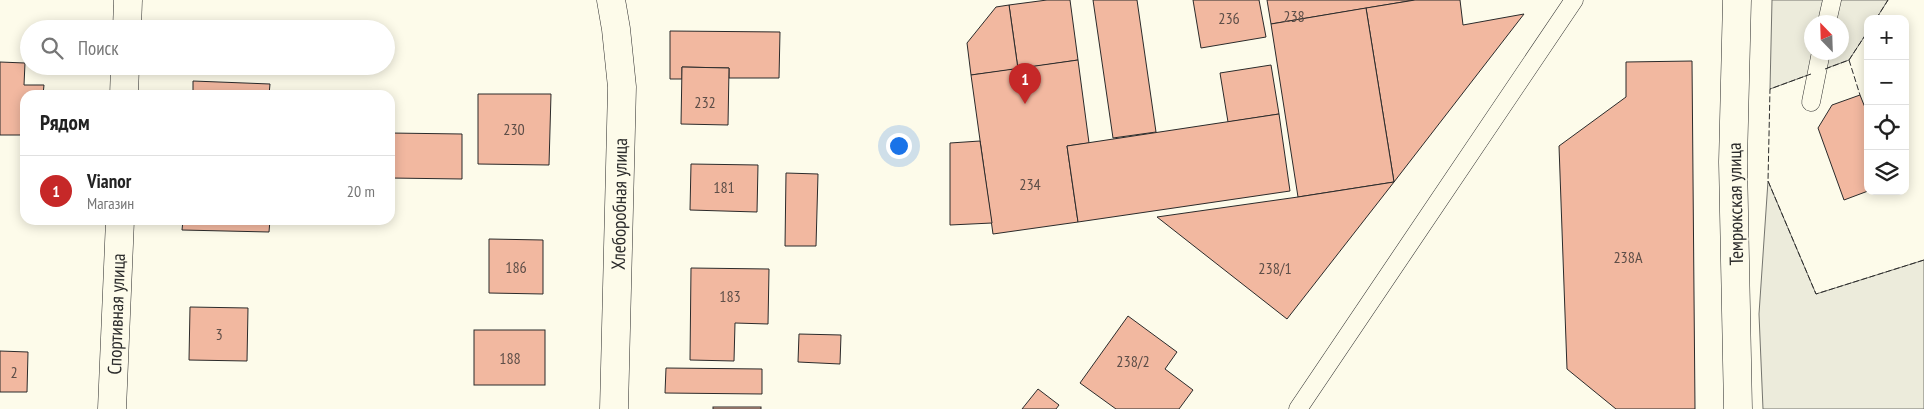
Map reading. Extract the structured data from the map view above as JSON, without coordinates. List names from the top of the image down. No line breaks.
{"streets":{"street":["Хлеборобная улица","Темрюкская улица","Спортивная улица"]},"house_numbers":["238","236","232","230","234","181","238А","186","238/1","183","3","188","238/2","2"],"north":"top left","page":{"map_buttons":["+","−"],"search":"Поиск","pins":"1","heading":"Рядом","list":[{"mark":"1","name":"Vianor","note":"Магазин","value":"20 m"}]}}
